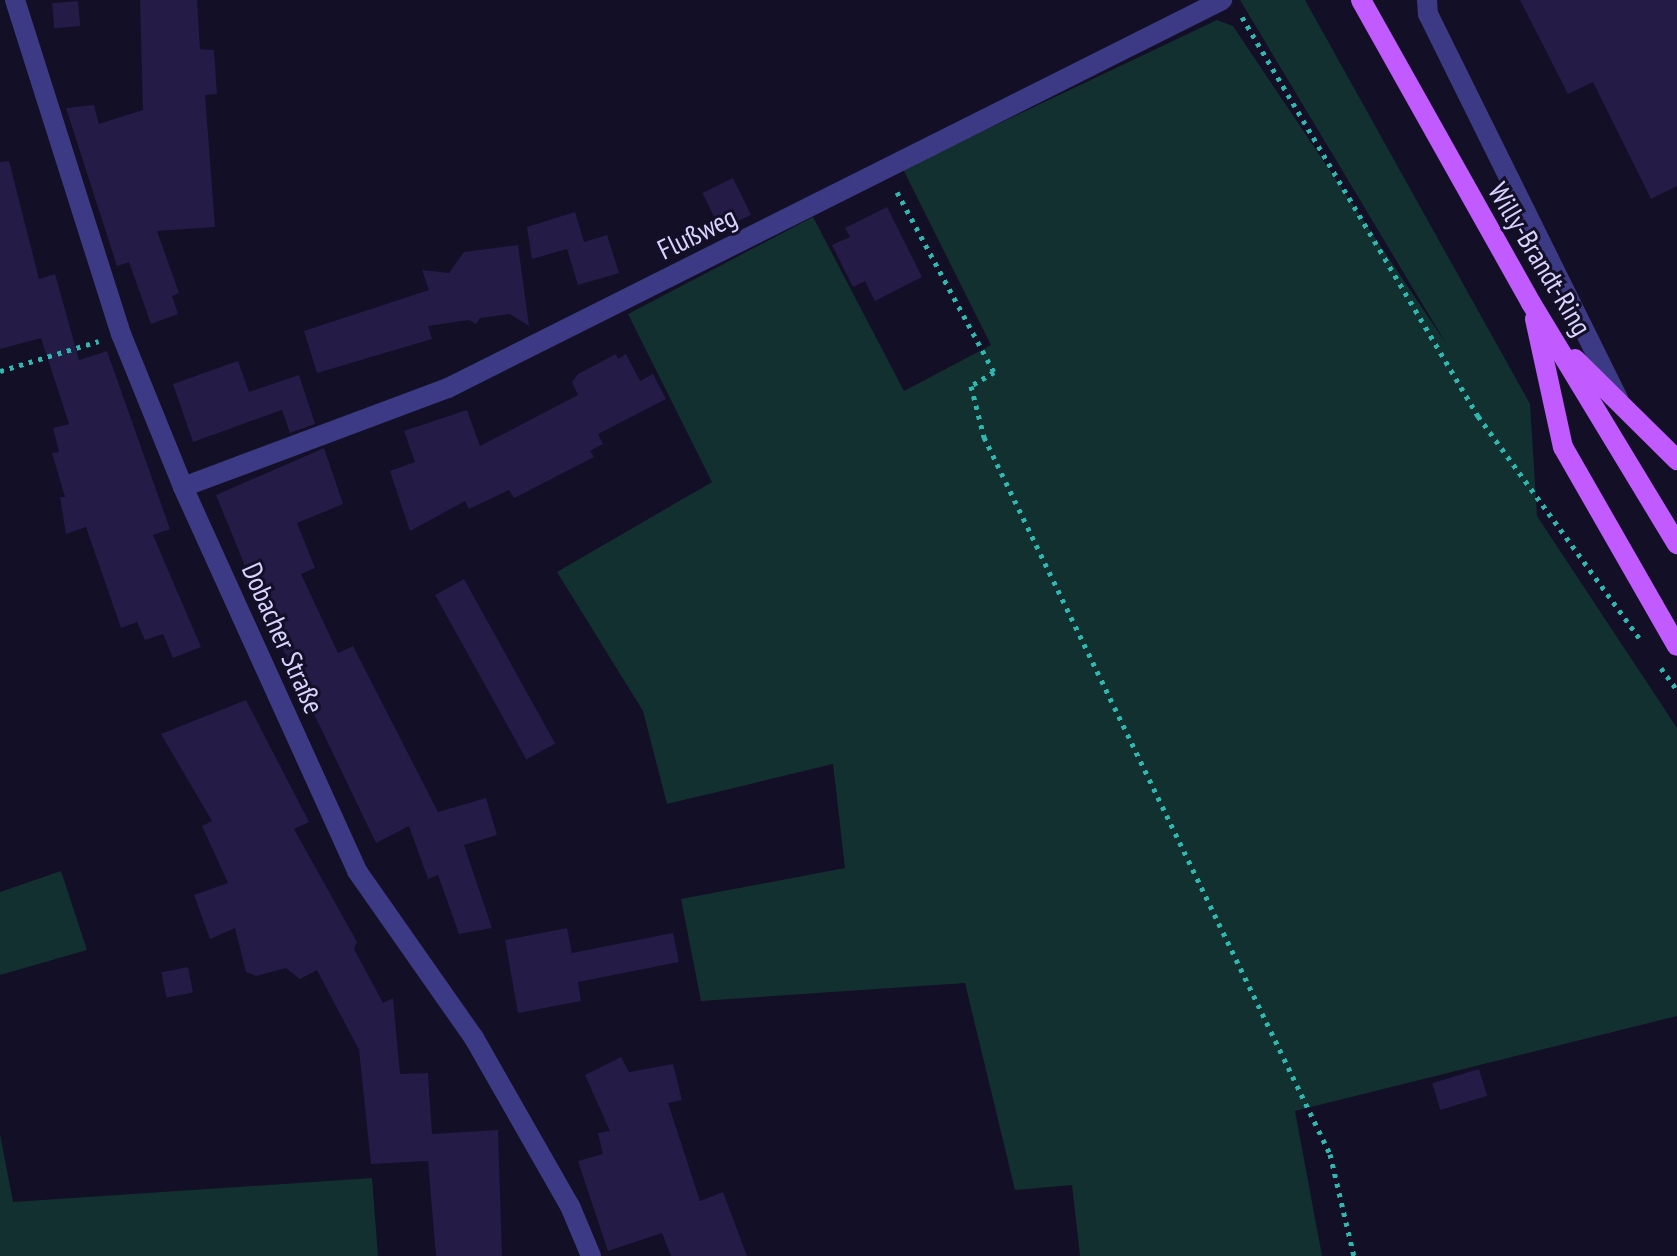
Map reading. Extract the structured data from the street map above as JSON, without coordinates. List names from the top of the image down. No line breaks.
{"streets":{"main road":["Willy-Brandt-Ring"],"street":["Flußweg","Dobacher Straße"]},"crossings":[["Flußweg","Dobacher Straße"]]}
